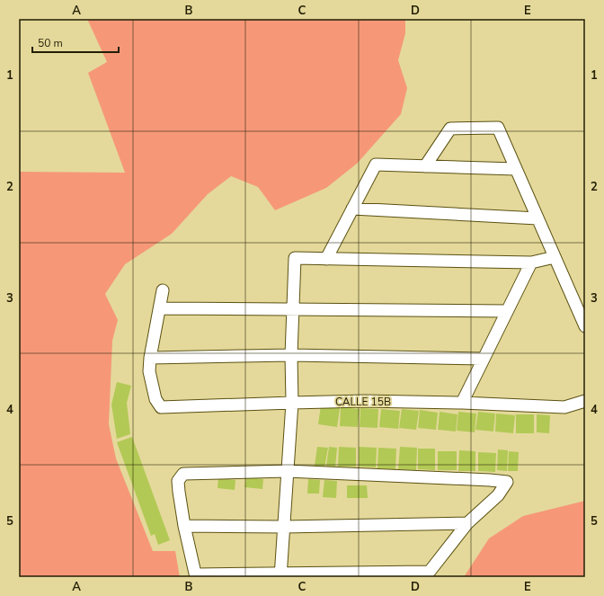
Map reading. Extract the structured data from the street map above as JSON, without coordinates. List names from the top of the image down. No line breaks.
{"streets":{"street":["CALLE 15B"]},"scale_bar":"50 m","grid":{"columns":["A","B","C","D","E"],"rows":["1","2","3","4","5"]}}
